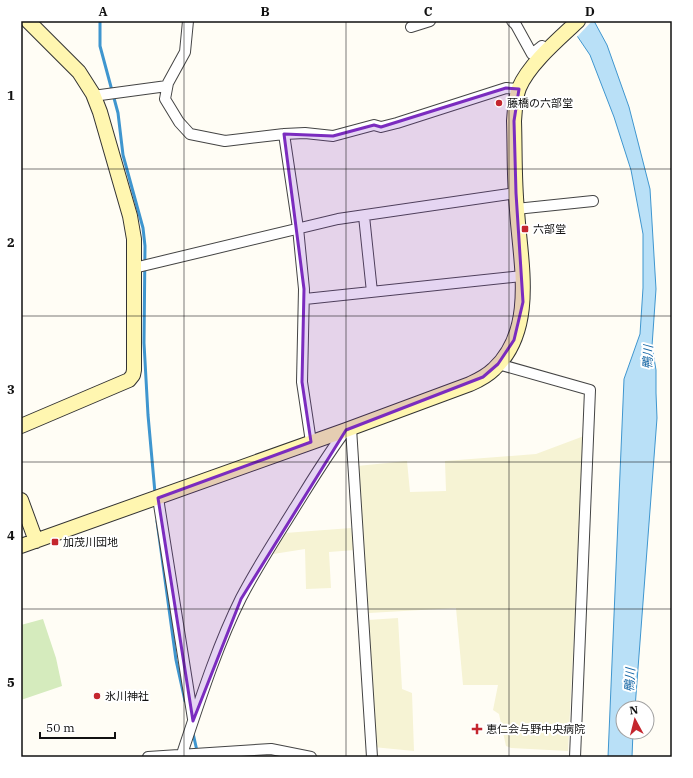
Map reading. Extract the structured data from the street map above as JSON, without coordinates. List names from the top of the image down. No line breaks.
{"water":["鴨川"],"places":{"other":["藤橋の六部堂","氷川神社"],"transit":["六部堂","加茂川団地"],"health":["恵仁会与野中央病院"]},"scale_bar":"50 m","north":"top","grid":{"columns":["A","B","C","D"],"rows":["1","2","3","4","5"]}}
